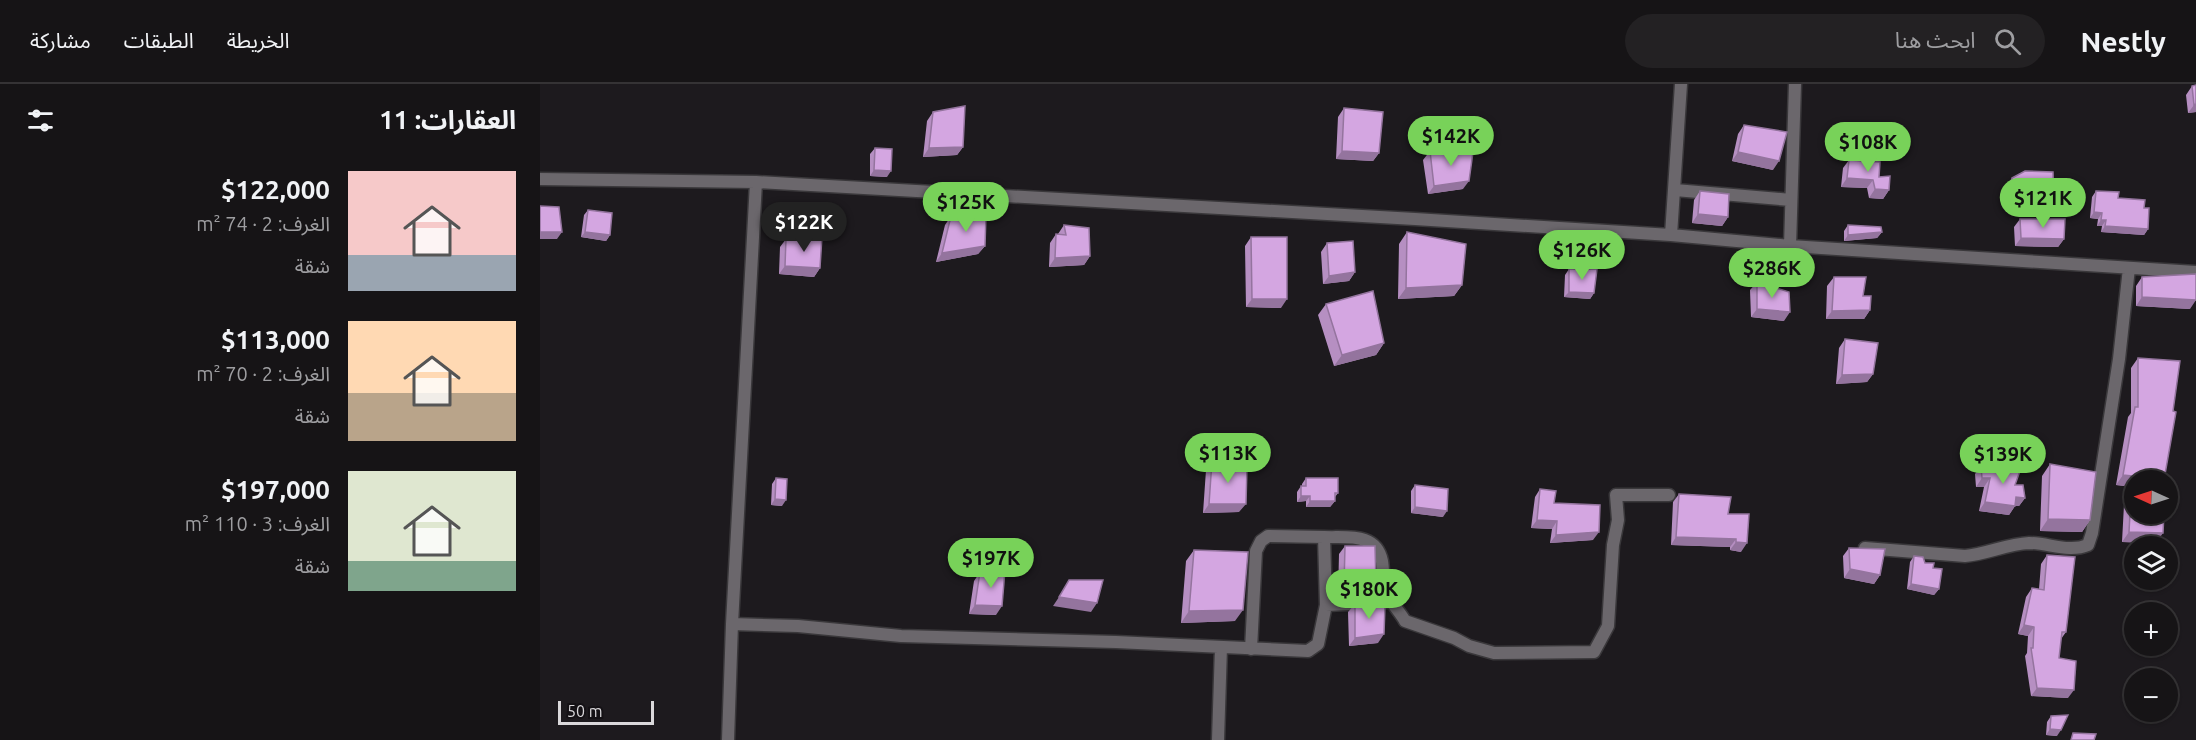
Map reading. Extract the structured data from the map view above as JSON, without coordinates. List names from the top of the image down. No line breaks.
{"scale_bar":"50 m","north":"left","page":{"header":"Nestly","search":"ابحث هنا","nav":["الخريطة","الطبقات","مشاركة"],"heading":"العقارات: 11","price":["$142K","$108K","$121K","$125K","$122K","$126K","$286K","$113K","$139K","$197K","$180K"],"list":[{"name":"$122,000","note":"الغرف: 2 · 74 m² · شقة"},{"name":"$113,000","note":"الغرف: 2 · 70 m² · شقة"},{"name":"$197,000","note":"الغرف: 3 · 110 m² · شقة"}],"map_buttons":["+","−"],"scale":"50 m"}}
